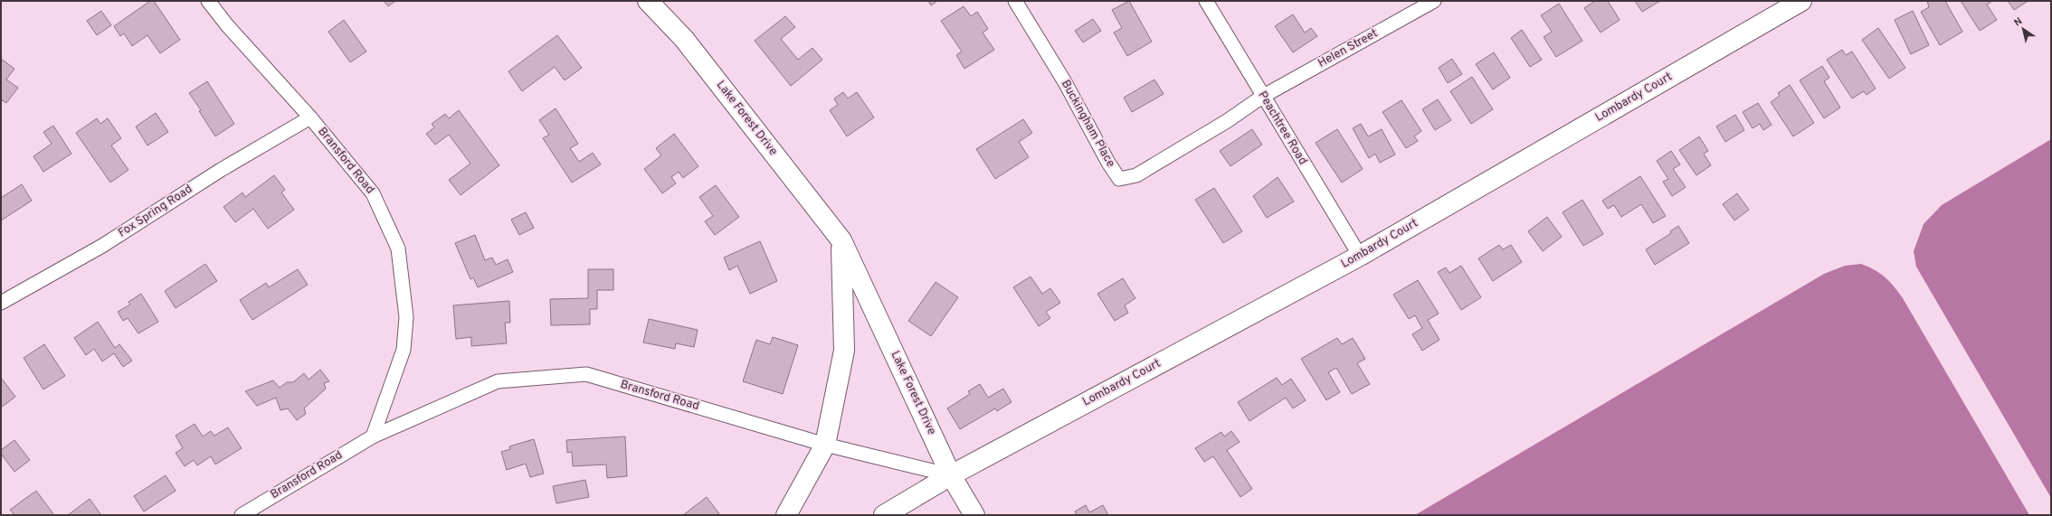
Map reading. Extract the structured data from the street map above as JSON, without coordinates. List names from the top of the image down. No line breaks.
{"streets":{"street":["Helen Street","Lombardy Court","Lake Forest Drive","Buckingham Place","Peachtree Road","Bransford Road","Fox Spring Road"]},"crossings":[["Helen Street","Buckingham Place"],["Helen Street","Peachtree Road"],["Lombardy Court","Lake Forest Drive"],["Lombardy Court","Peachtree Road"],["Lombardy Court","Bransford Road"],["Lake Forest Drive","Bransford Road"],["Buckingham Place","Peachtree Road"],["Bransford Road","Fox Spring Road"]],"north":"top left"}
